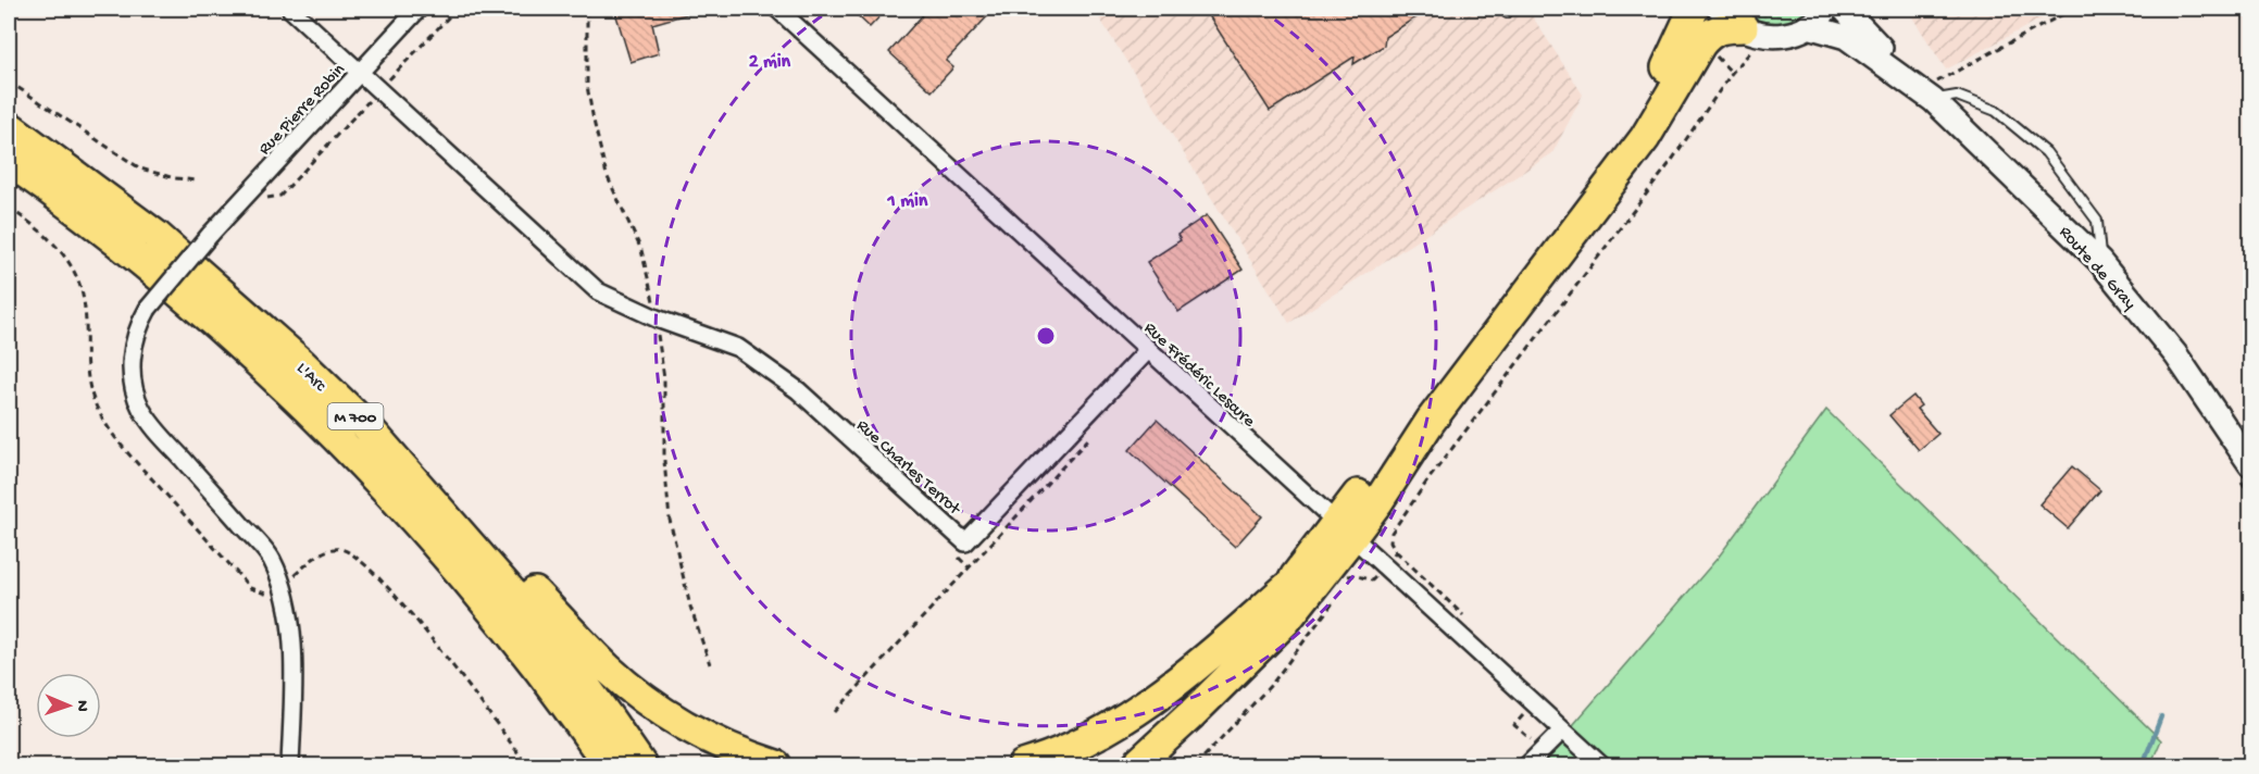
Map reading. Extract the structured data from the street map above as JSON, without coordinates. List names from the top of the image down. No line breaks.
{"streets":{"highway":["L'Arc","M 700"],"main road":["Route de Gray"],"street":["Rue Pierre Robin","Rue Frédéric Lescure","Rue Charles Terrot"]},"crossings":[["Rue Pierre Robin","Rue Charles Terrot"],["Rue Frédéric Lescure","Rue Charles Terrot"]],"north":"right","rings":["2 min","1 min"]}
